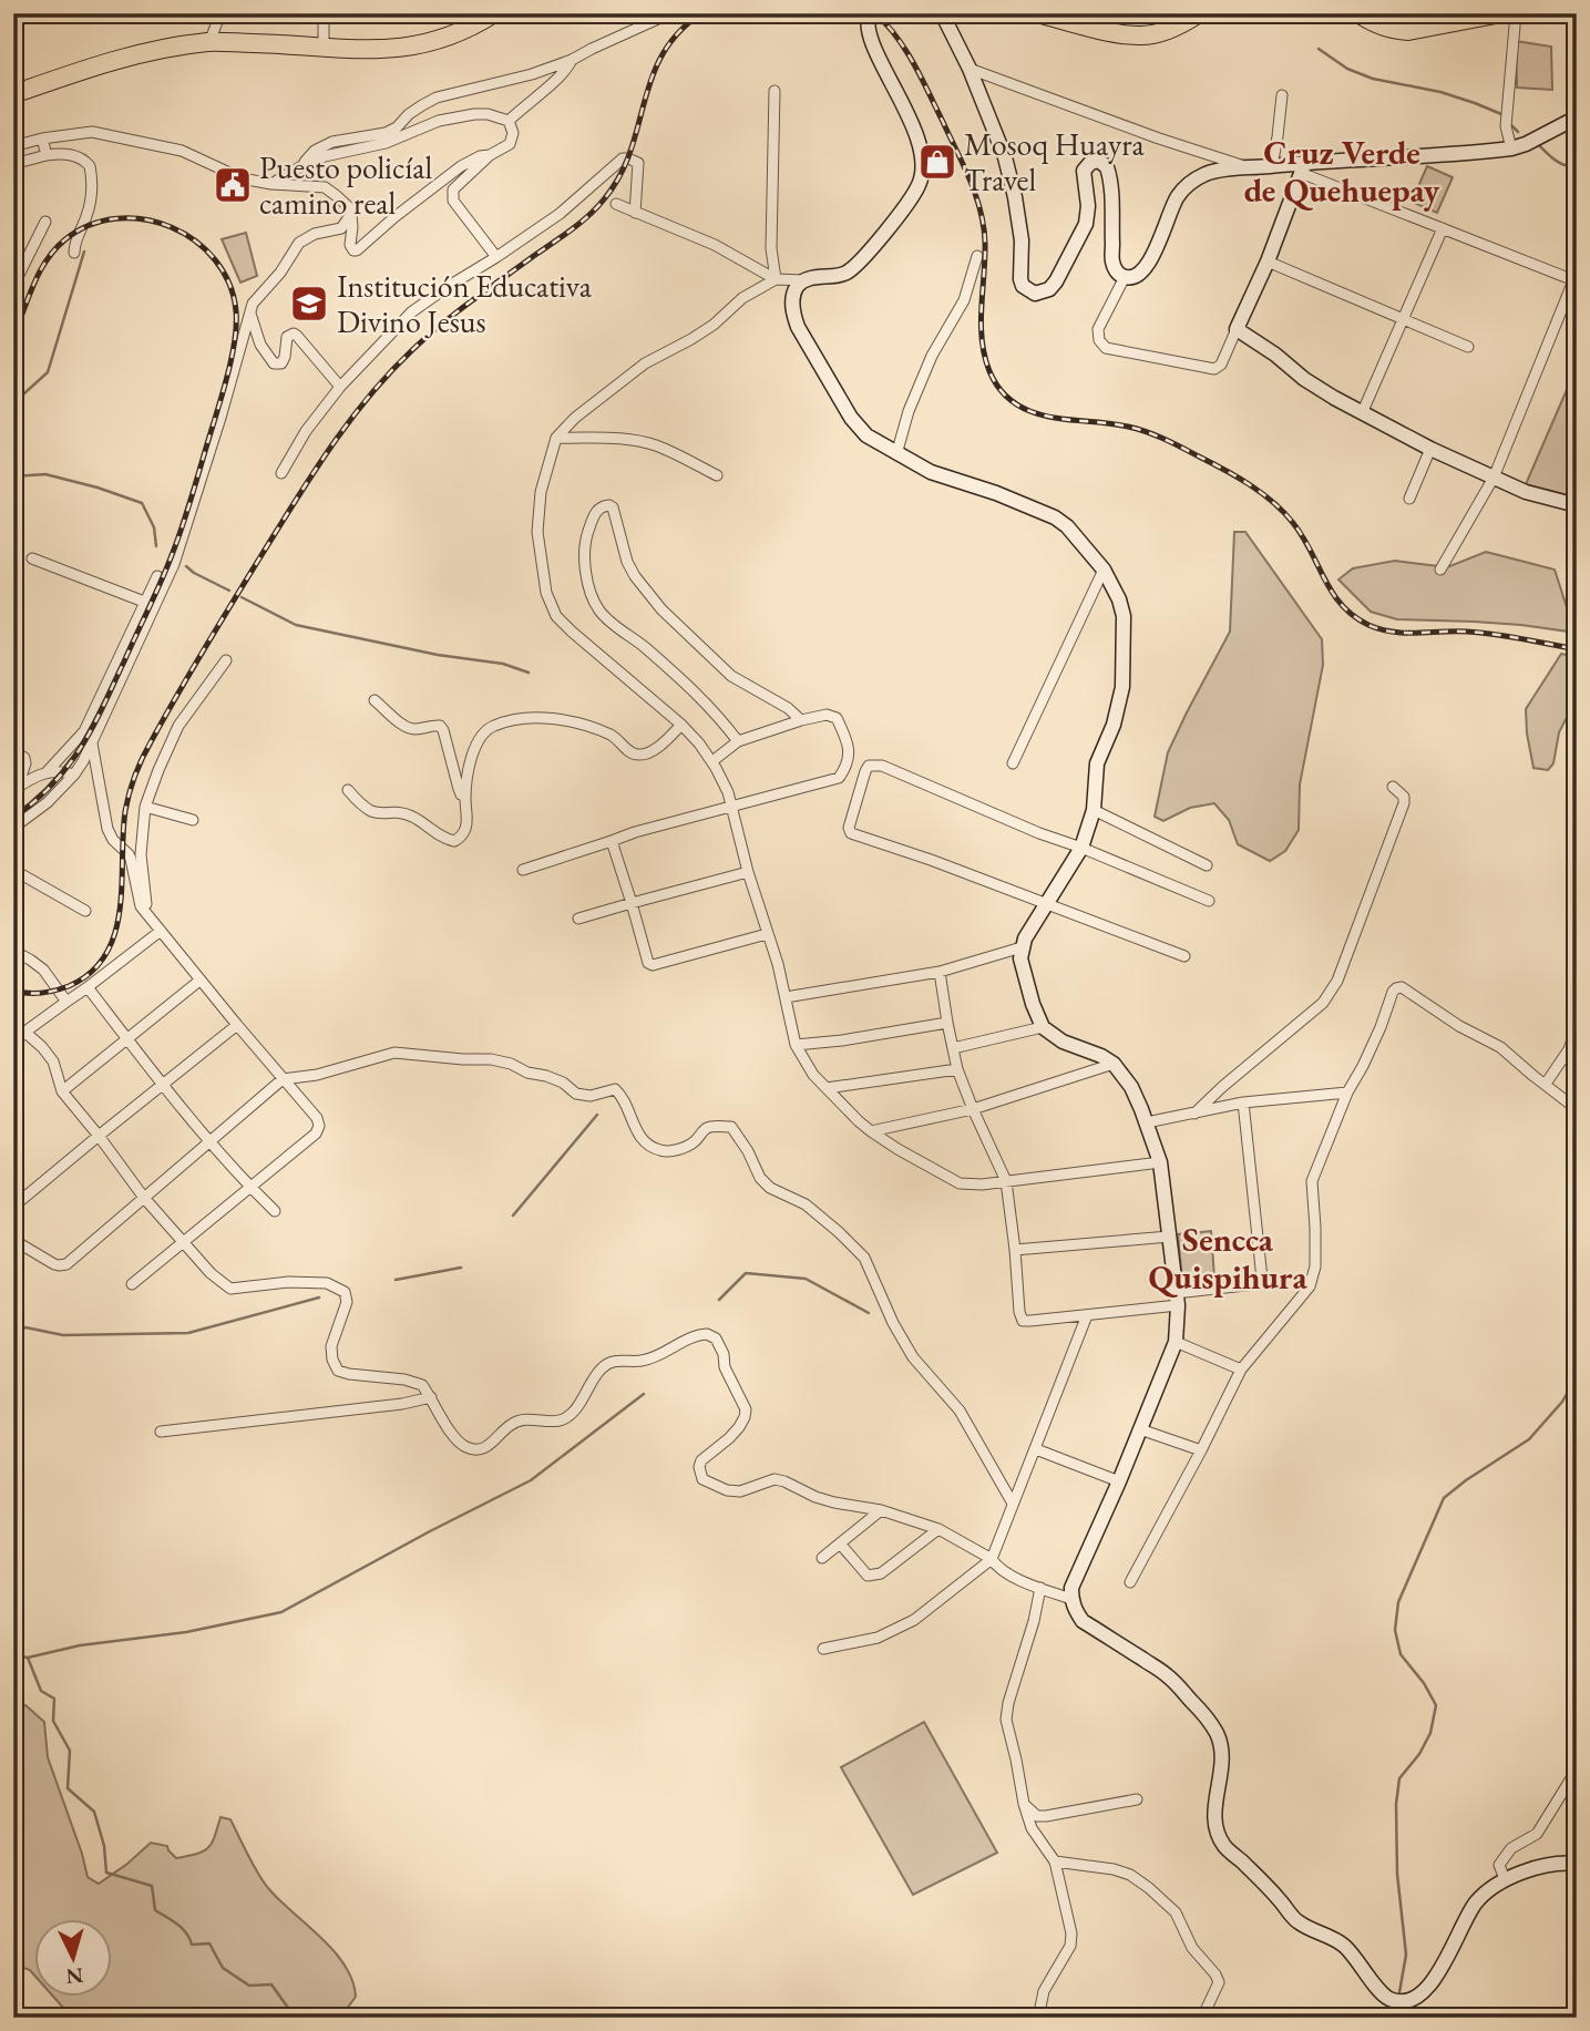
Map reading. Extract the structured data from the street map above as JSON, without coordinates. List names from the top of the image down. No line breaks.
{"districts":["Cruz Verde de Quehuepay","Sencca Quispihura"],"places":{"shop":["Mosoq Huayra Travel"],"public building":["Puesto policíal camino real"],"school or university":["Institución Educativa Divino Jesus"]},"north":"bottom"}
